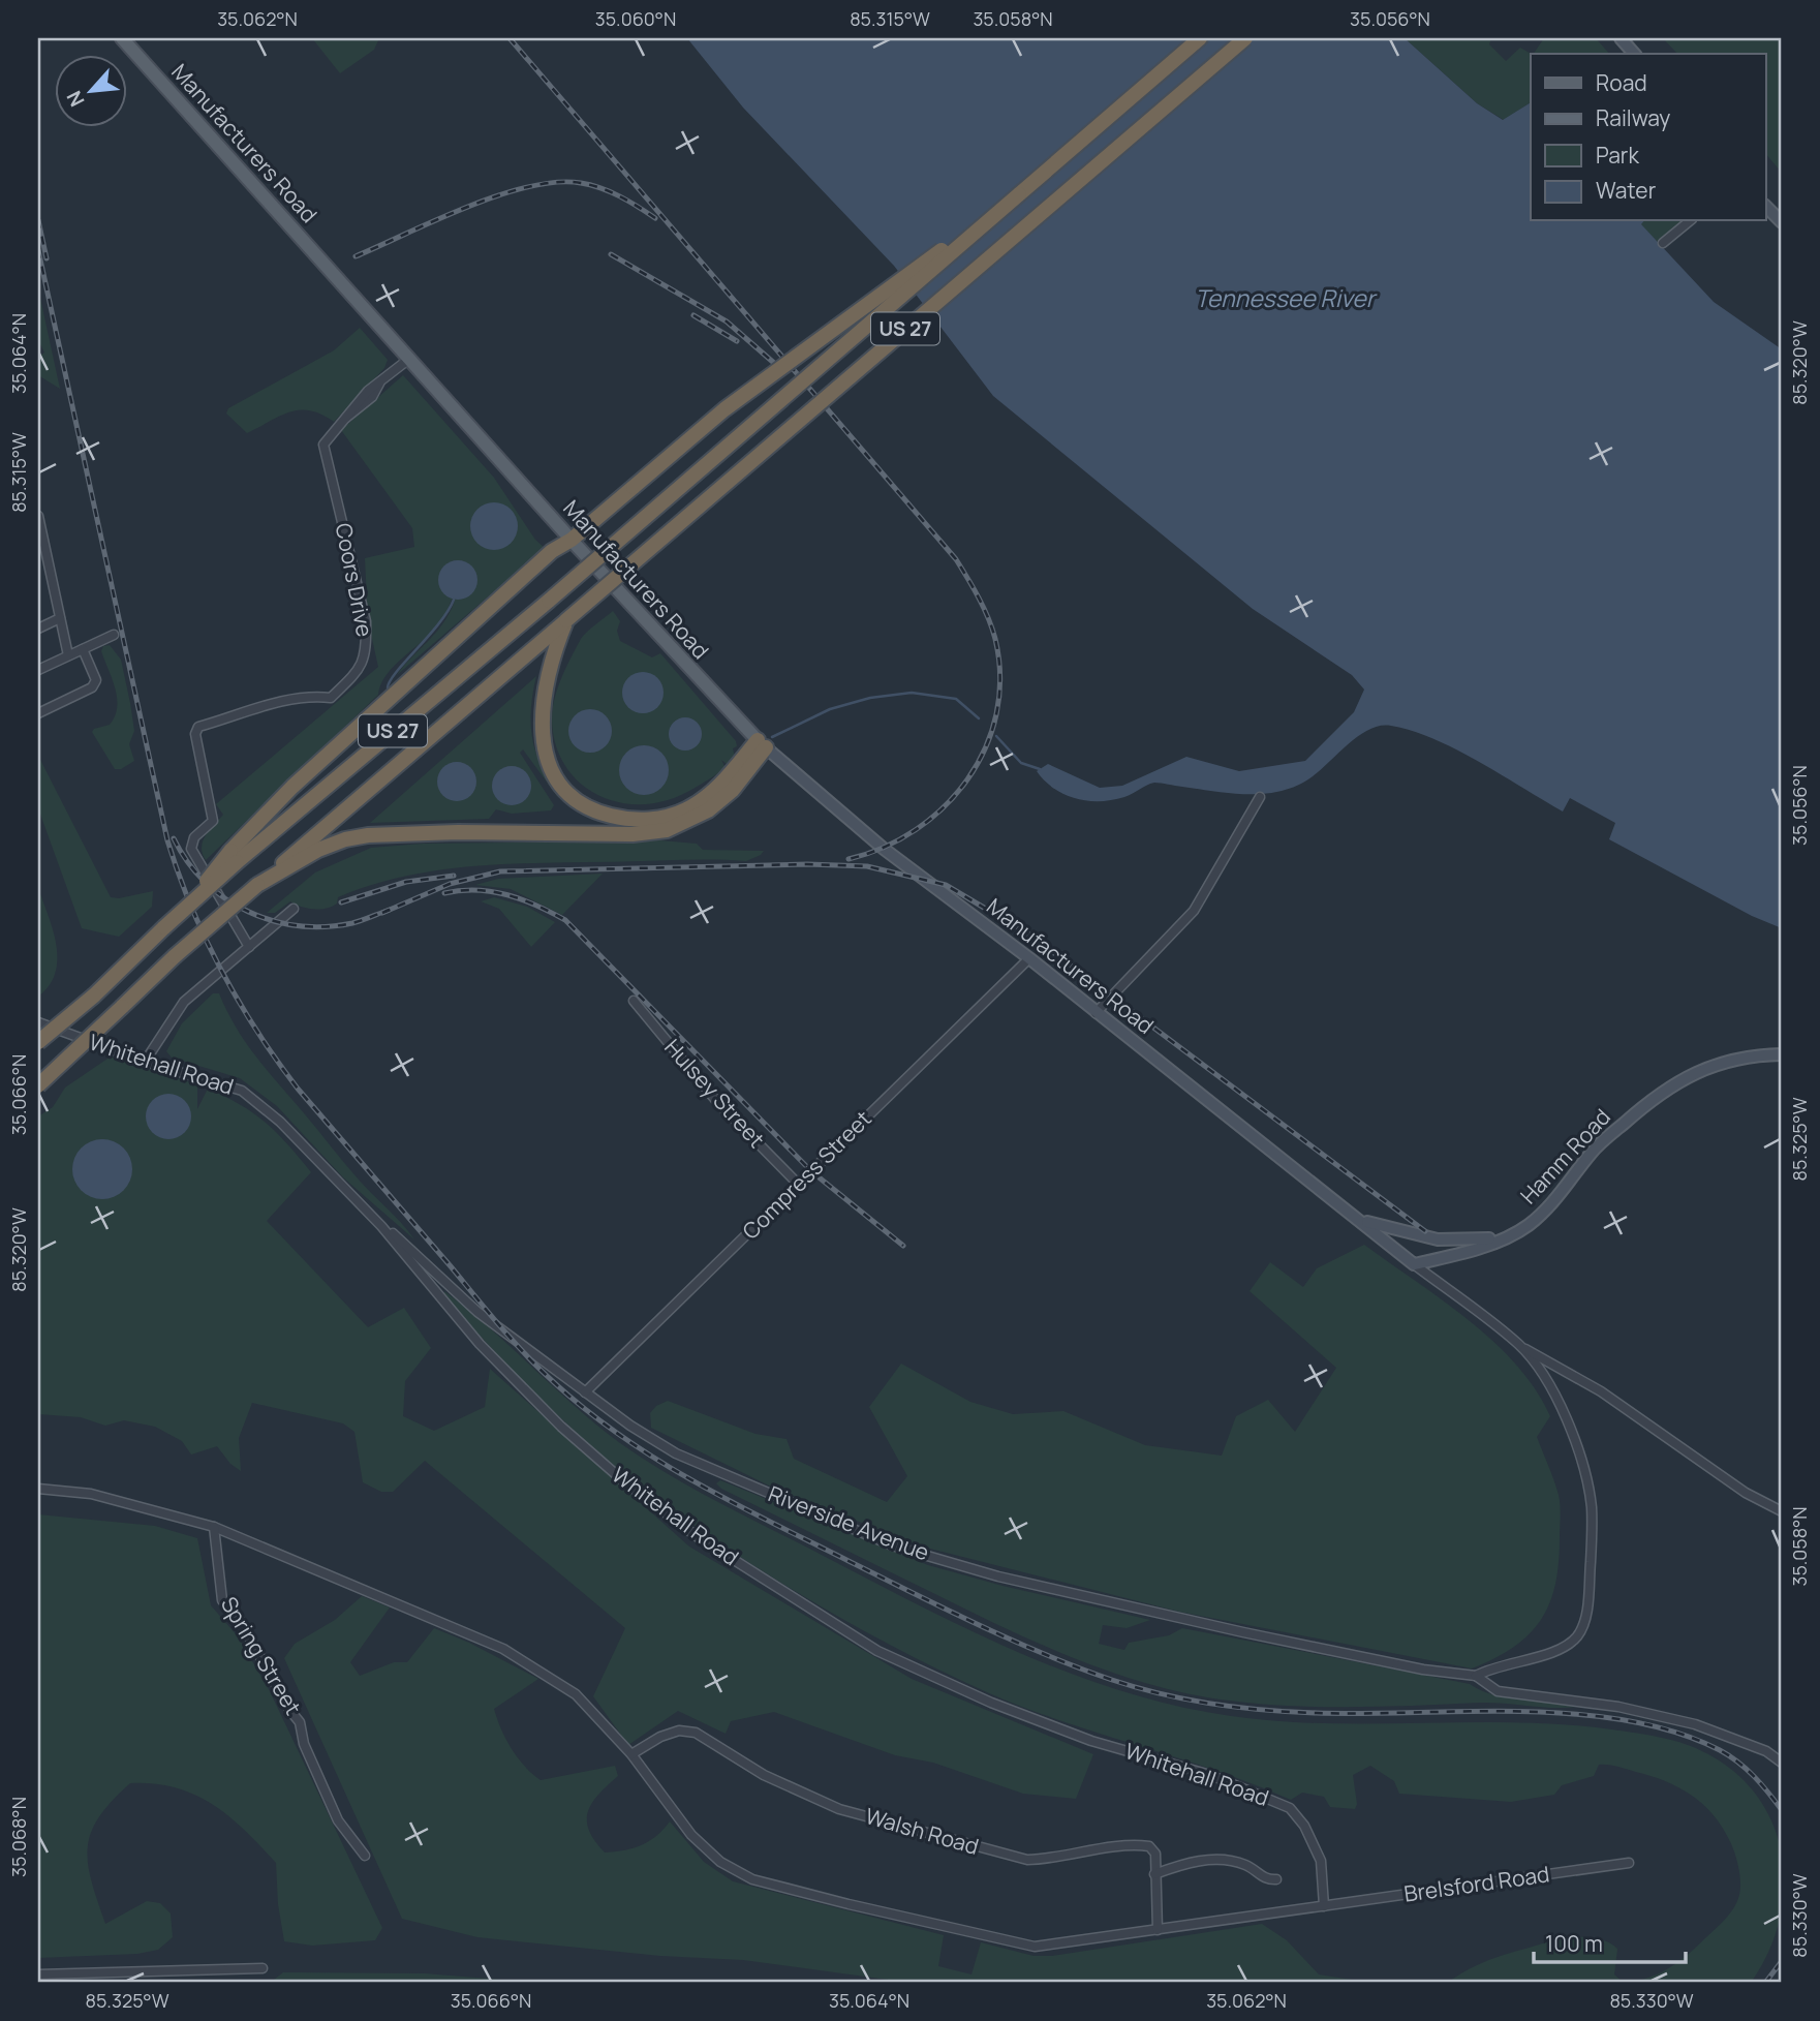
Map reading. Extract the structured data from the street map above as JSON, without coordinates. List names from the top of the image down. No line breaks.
{"streets":{"highway":["US 27"],"main road":["Manufacturers Road","Hamm Road"],"street":["Coors Drive","Whitehall Road","Hulsey Street","Compress Street","Riverside Avenue","Spring Street","Walsh Road","Brelsford Road"]},"crossings":[["Manufacturers Road","Coors Drive"],["Manufacturers Road","Hamm Road"],["Manufacturers Road","Compress Street"],["Manufacturers Road","Riverside Avenue"],["Whitehall Road","Riverside Avenue"],["Whitehall Road","Brelsford Road"],["Hulsey Street","Compress Street"],["Compress Street","Riverside Avenue"]],"water":["Tennessee River"],"legend":["Road","Railway","Park","Water"],"scale_bar":"100 m","north":"bottom left","coordinates":["35.062°N","35.060°N","85.315°W","35.058°N","35.056°N","35.064°N","85.320°W","35.066°N","85.325°W","35.068°N","85.330°W"]}
